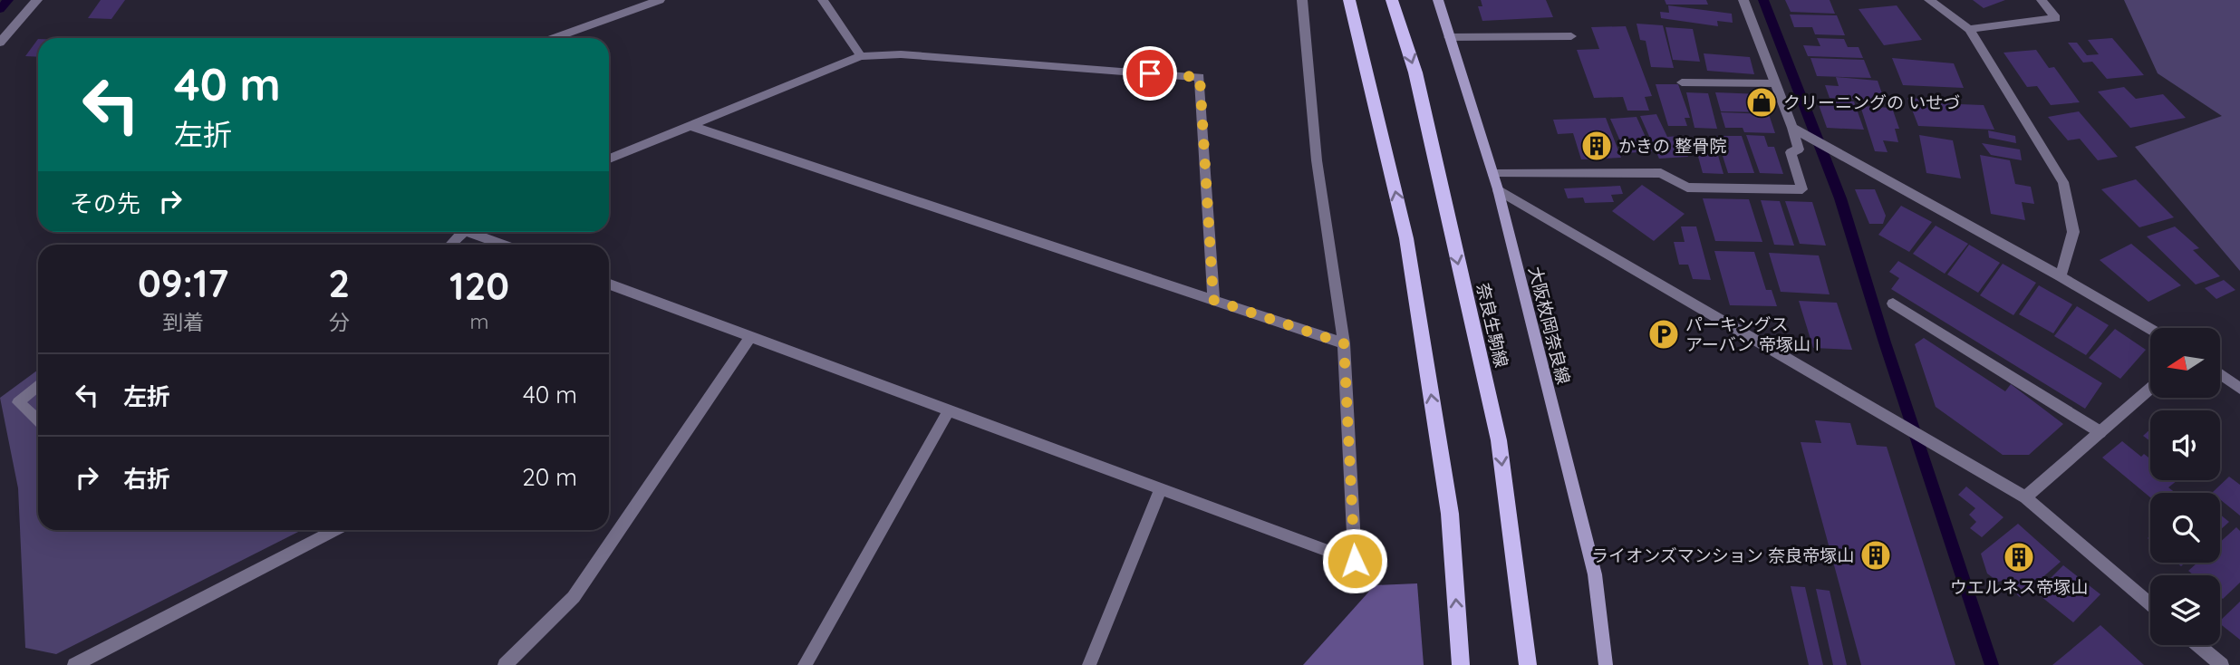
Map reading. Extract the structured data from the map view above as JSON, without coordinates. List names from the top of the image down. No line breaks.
{"streets":{"main road":["奈良生駒線","大阪枚岡奈良線"]},"places":{"shop":["クリーニングの いせづ"],"building":["かきの 整骨院","ライオンズマンション 奈良帝塚山","ウエルネス帝塚山"],"parking":["パーキングス アーバン 帝塚山 I"]},"north":"left","page":{"turn":["40 m","左折"],"then":"その先","eta":["09:17","到着","2","分","120","m"],"list":[{"name":"左折","value":"40 m"},{"name":"右折","value":"20 m"}]}}
